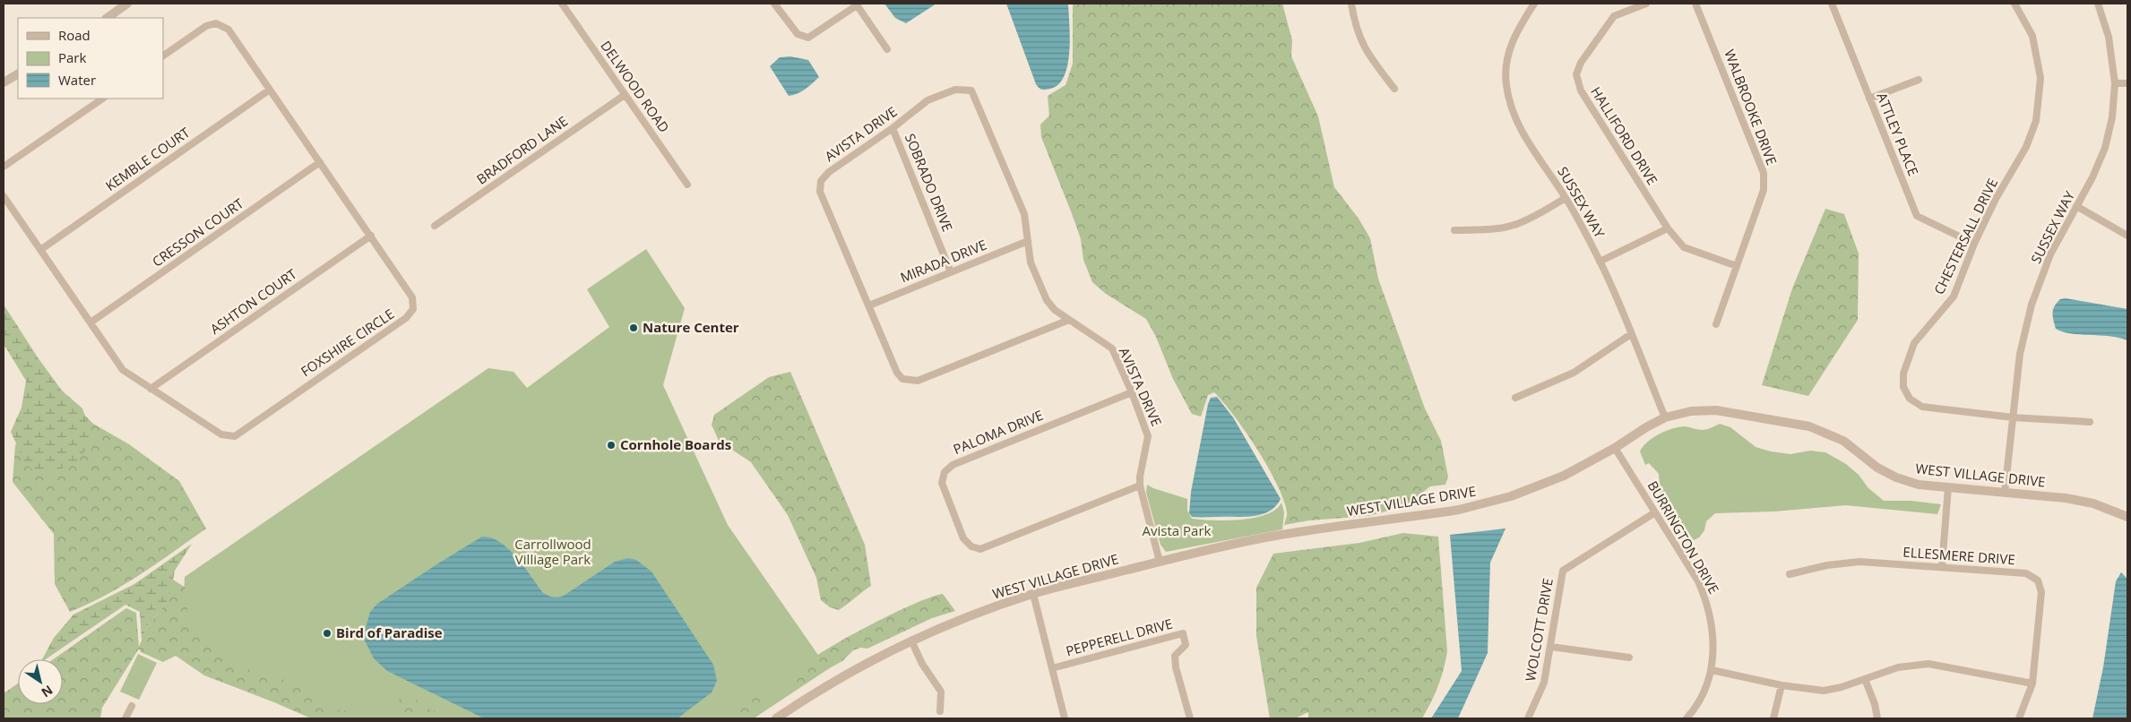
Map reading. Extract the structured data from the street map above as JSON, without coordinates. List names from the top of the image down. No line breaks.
{"streets":{"street":["DELWOOD ROAD","WALBROOKE DRIVE","AVISTA DRIVE","ATTLEY PLACE","HALLIFORD DRIVE","BRADFORD LANE","KEMBLE COURT","SOBRADO DRIVE","SUSSEX WAY","CRESSON COURT","CHESTERSALL DRIVE","MIRADA DRIVE","ASHTON COURT","FOXSHIRE CIRCLE","PALOMA DRIVE","WEST VILLAGE DRIVE","BURRINGTON DRIVE","ELLESMERE DRIVE","WOLCOTT DRIVE","PEPPERELL DRIVE"]},"crossings":[["DELWOOD ROAD","BRADFORD LANE"],["WALBROOKE DRIVE","HALLIFORD DRIVE"],["AVISTA DRIVE","SOBRADO DRIVE"],["AVISTA DRIVE","MIRADA DRIVE"],["AVISTA DRIVE","PALOMA DRIVE"],["AVISTA DRIVE","WEST VILLAGE DRIVE"],["ATTLEY PLACE","CHESTERSALL DRIVE"],["KEMBLE COURT","FOXSHIRE CIRCLE"],["SOBRADO DRIVE","MIRADA DRIVE"],["SUSSEX WAY","CHESTERSALL DRIVE"],["SUSSEX WAY","WEST VILLAGE DRIVE"],["CRESSON COURT","FOXSHIRE CIRCLE"],["ASHTON COURT","FOXSHIRE CIRCLE"],["WEST VILLAGE DRIVE","BURRINGTON DRIVE"],["BURRINGTON DRIVE","WOLCOTT DRIVE"]],"parks":["Avista Park","Carrollwood Villiage Park"],"places":["Nature Center","Cornhole Boards","Bird of Paradise"],"legend":["Road","Park","Water"],"north":"bottom right"}
